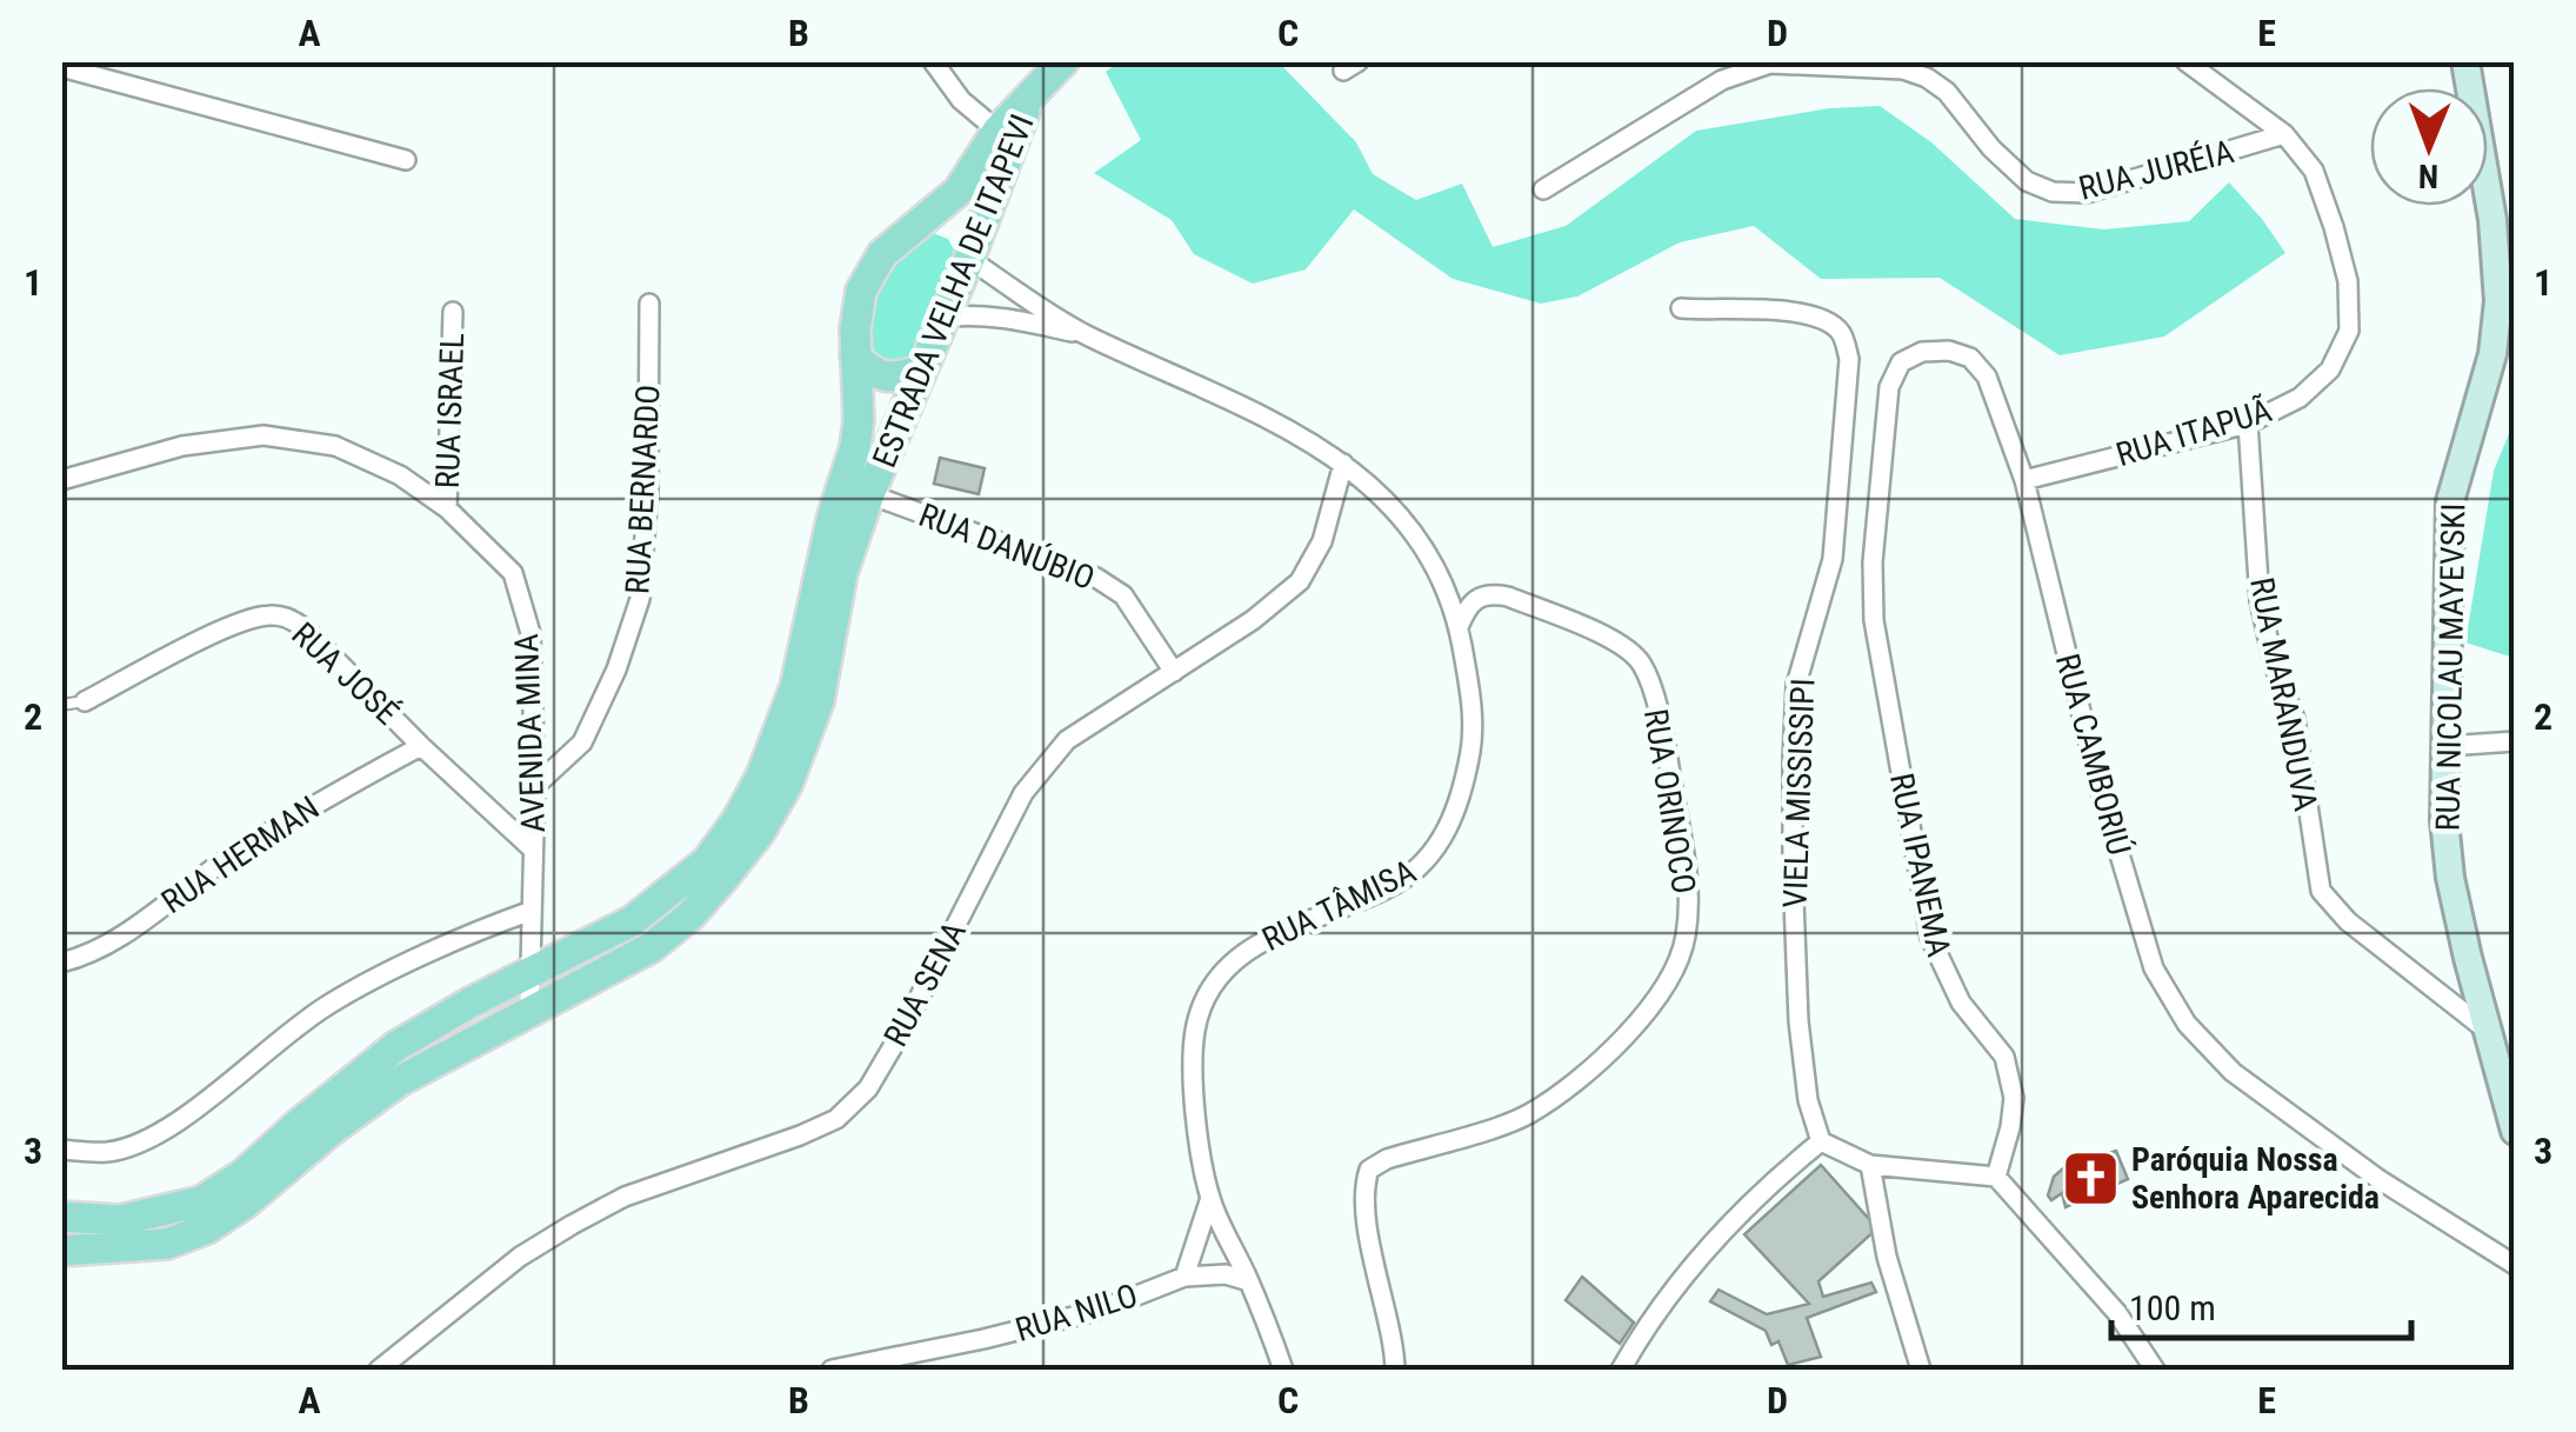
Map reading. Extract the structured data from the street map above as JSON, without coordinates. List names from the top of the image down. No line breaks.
{"streets":{"main road":["ESTRADA VELHA DE ITAPEVI"],"street":["RUA JURÉIA","RUA ISRAEL","RUA ITAPUÃ","RUA BERNARDO","RUA DANÚBIO","RUA NICOLAU MAYEVSKI","RUA JOSÉ","RUA MARANDUVA","AVENIDA MINA","RUA CAMBORIÚ","VIELA MISSISSIPI","RUA ORINOCO","RUA HERMAN","RUA IPANEMA","RUA TÂMISA","RUA SENA","RUA NILO"]},"crossings":[["RUA JURÉIA","RUA ITAPUÃ"],["ESTRADA VELHA DE ITAPEVI","RUA DANÚBIO"],["ESTRADA VELHA DE ITAPEVI","AVENIDA MINA"],["ESTRADA VELHA DE ITAPEVI","RUA TÂMISA"],["RUA ISRAEL","AVENIDA MINA"],["RUA ITAPUÃ","RUA MARANDUVA"],["RUA ITAPUÃ","RUA CAMBORIÚ"],["RUA BERNARDO","AVENIDA MINA"],["RUA DANÚBIO","RUA SENA"],["RUA NICOLAU MAYEVSKI","RUA MARANDUVA"],["RUA JOSÉ","AVENIDA MINA"],["RUA JOSÉ","RUA HERMAN"],["RUA CAMBORIÚ","RUA IPANEMA"],["RUA ORINOCO","RUA TÂMISA"],["RUA TÂMISA","RUA SENA"],["RUA TÂMISA","RUA NILO"]],"places":{"church":["Paróquia Nossa Senhora Aparecida"]},"scale_bar":"100 m","north":"bottom","grid":{"columns":["A","B","C","D","E"],"rows":["1","2","3"]}}
